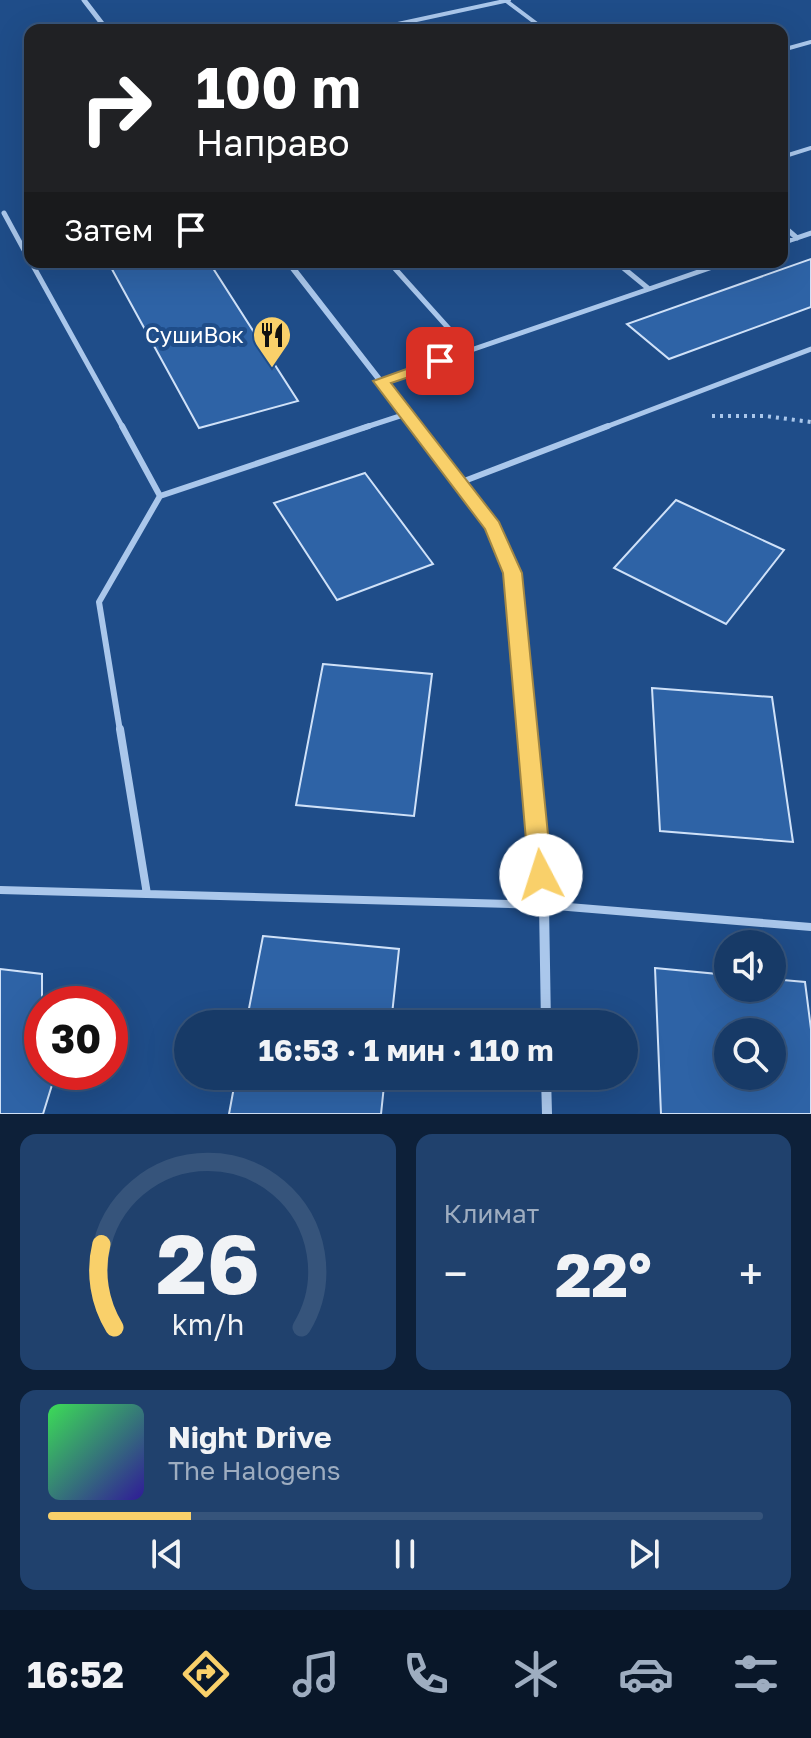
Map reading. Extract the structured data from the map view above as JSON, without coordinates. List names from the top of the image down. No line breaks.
{"places":{"restaurant":["СушиВок"]},"page":{"turn":["100 m","Направо"],"then":"Затем","limit":"30","trip":"16:53 · 1 мин · 110 m","tile":"Климат","heat":["−","22°","+"],"song":["Night Drive","The Halogens"],"tabs":"16:52","gauge":["26","km/h"]}}
